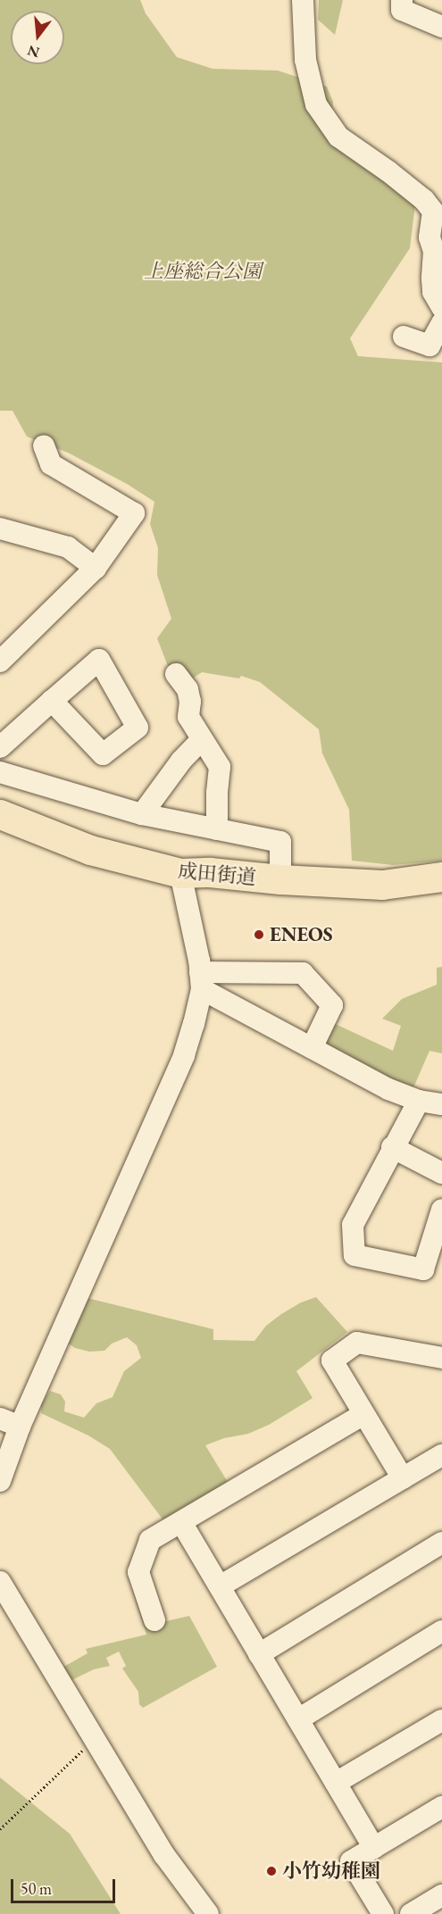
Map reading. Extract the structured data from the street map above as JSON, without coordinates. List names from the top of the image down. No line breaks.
{"streets":{"highway":["成田街道"]},"parks":["上座総合公園"],"places":["ENEOS","小竹幼稚園"],"scale_bar":"50 m","north":"bottom"}
